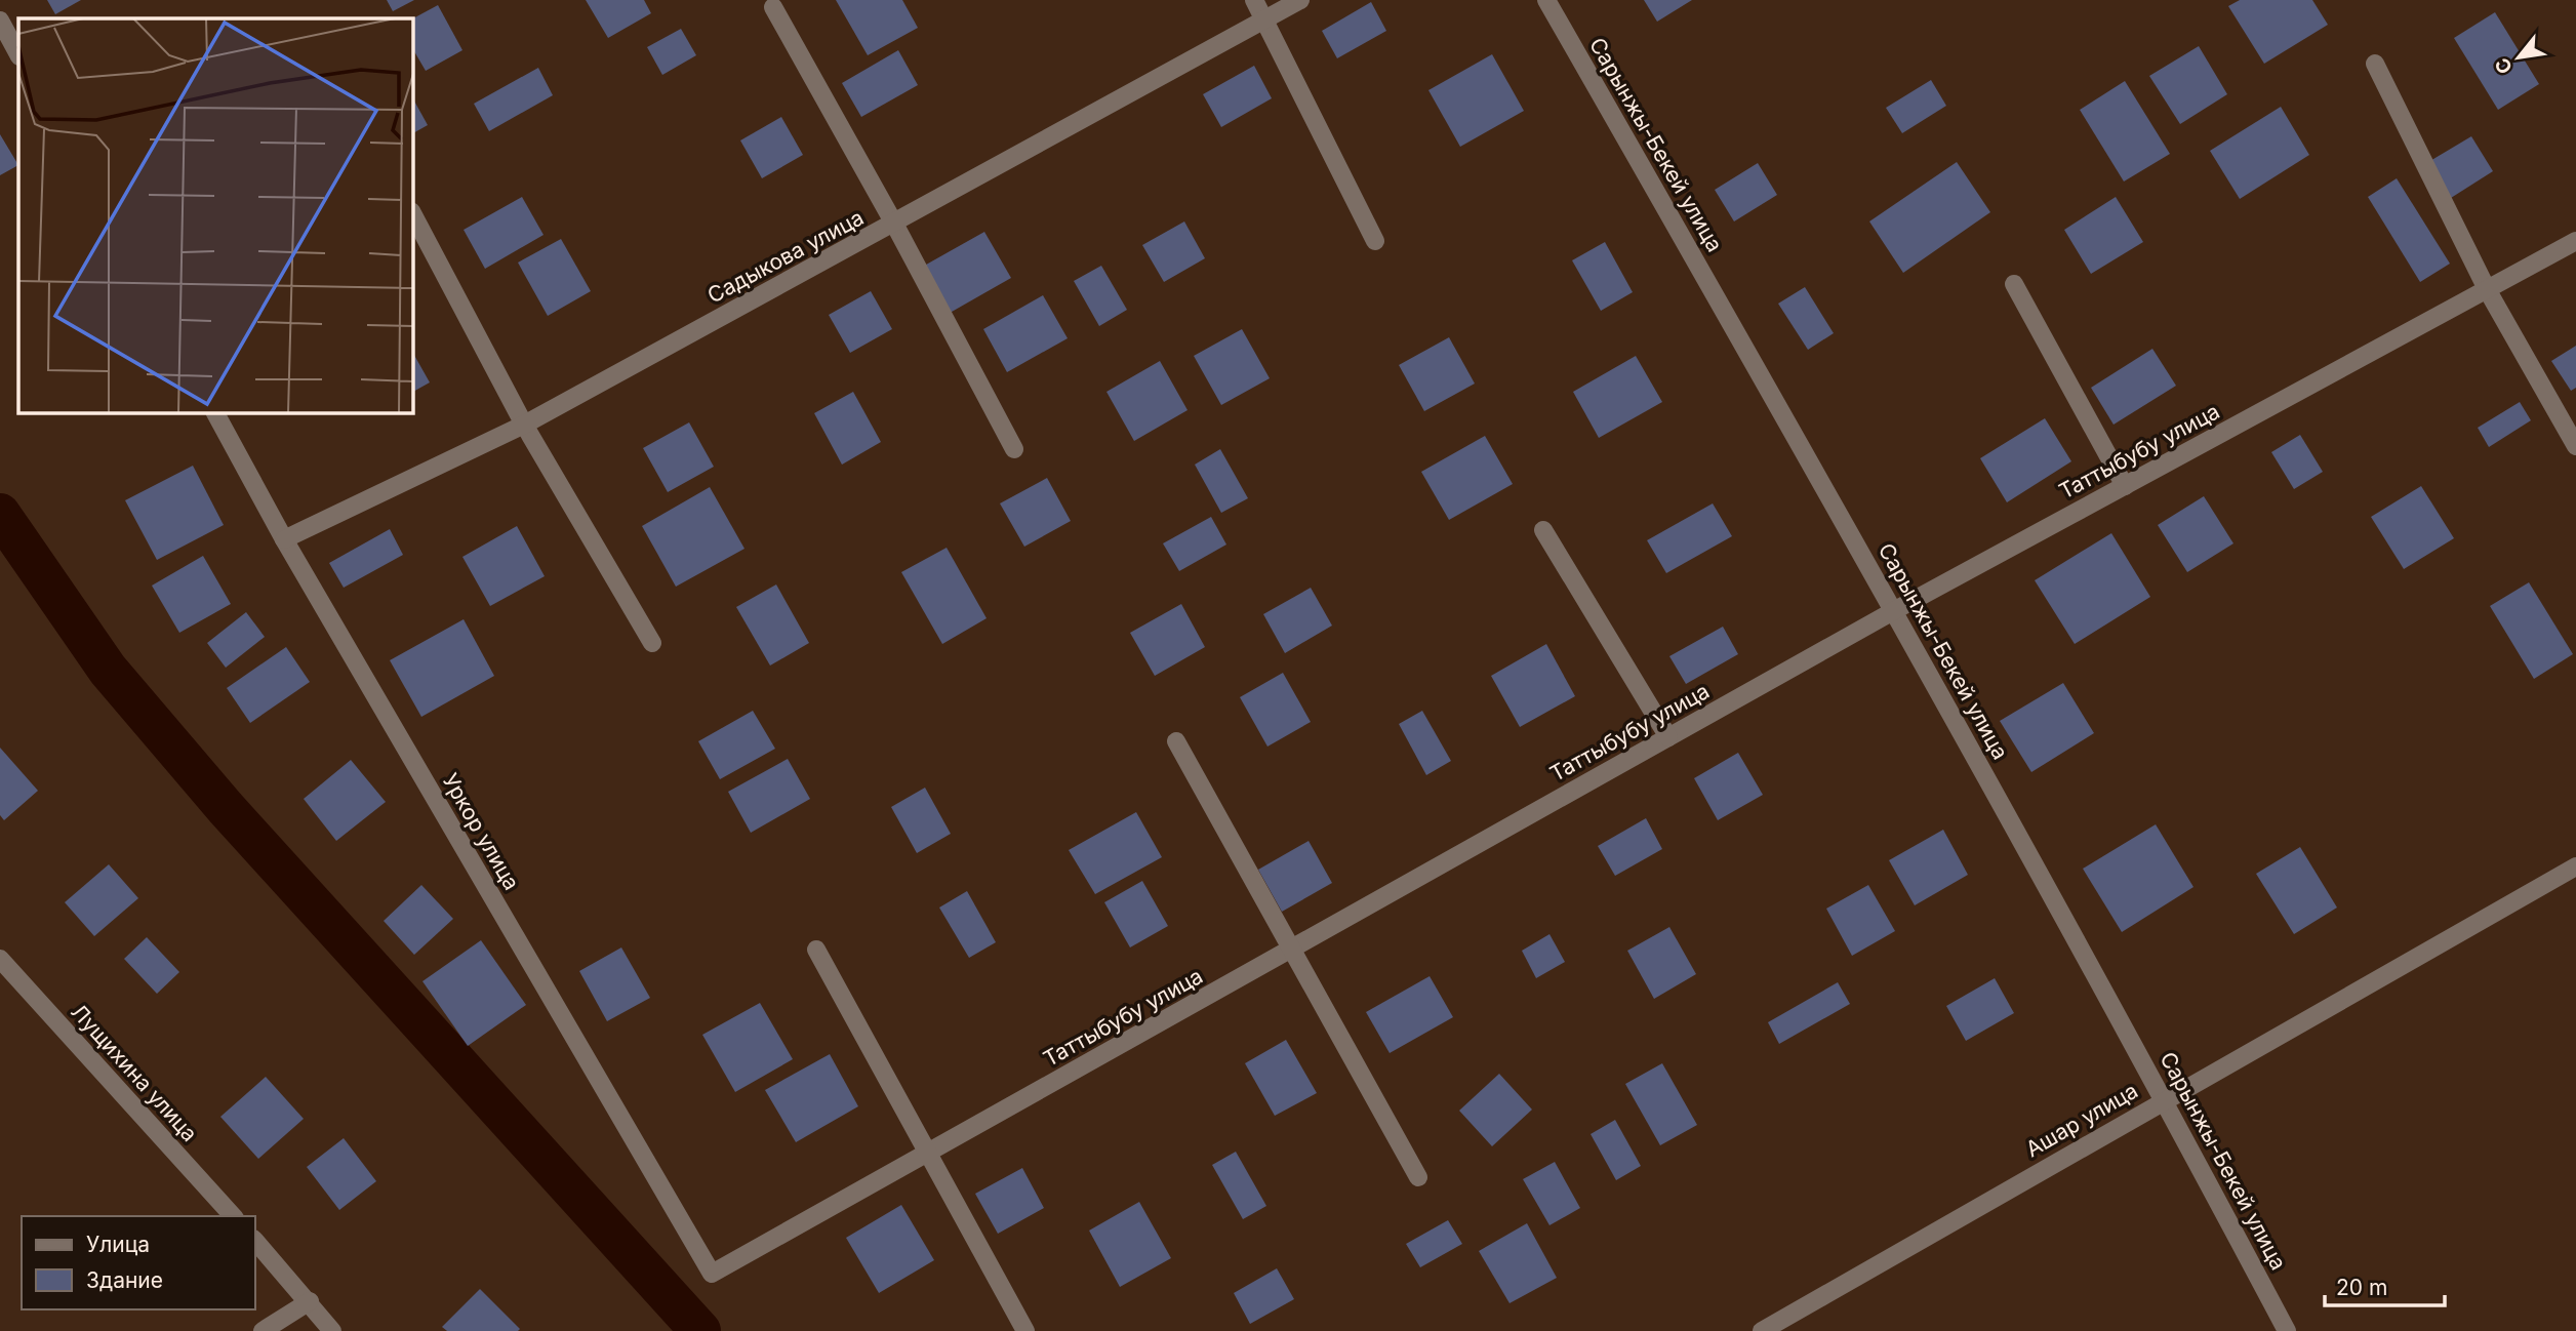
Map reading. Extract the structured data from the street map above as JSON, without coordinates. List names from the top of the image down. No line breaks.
{"streets":{"street":["Сарынжы-Бекей улица","Садыкова улица","Таттыбубу улица","Уркор улица","Лущихина улица","Ашар улица"]},"crossings":[["Сарынжы-Бекей улица","Таттыбубу улица"],["Сарынжы-Бекей улица","Ашар улица"],["Садыкова улица","Уркор улица"],["Таттыбубу улица","Уркор улица"]],"legend":["Улица","Здание"],"scale_bar":"20 m","north":"bottom left"}
